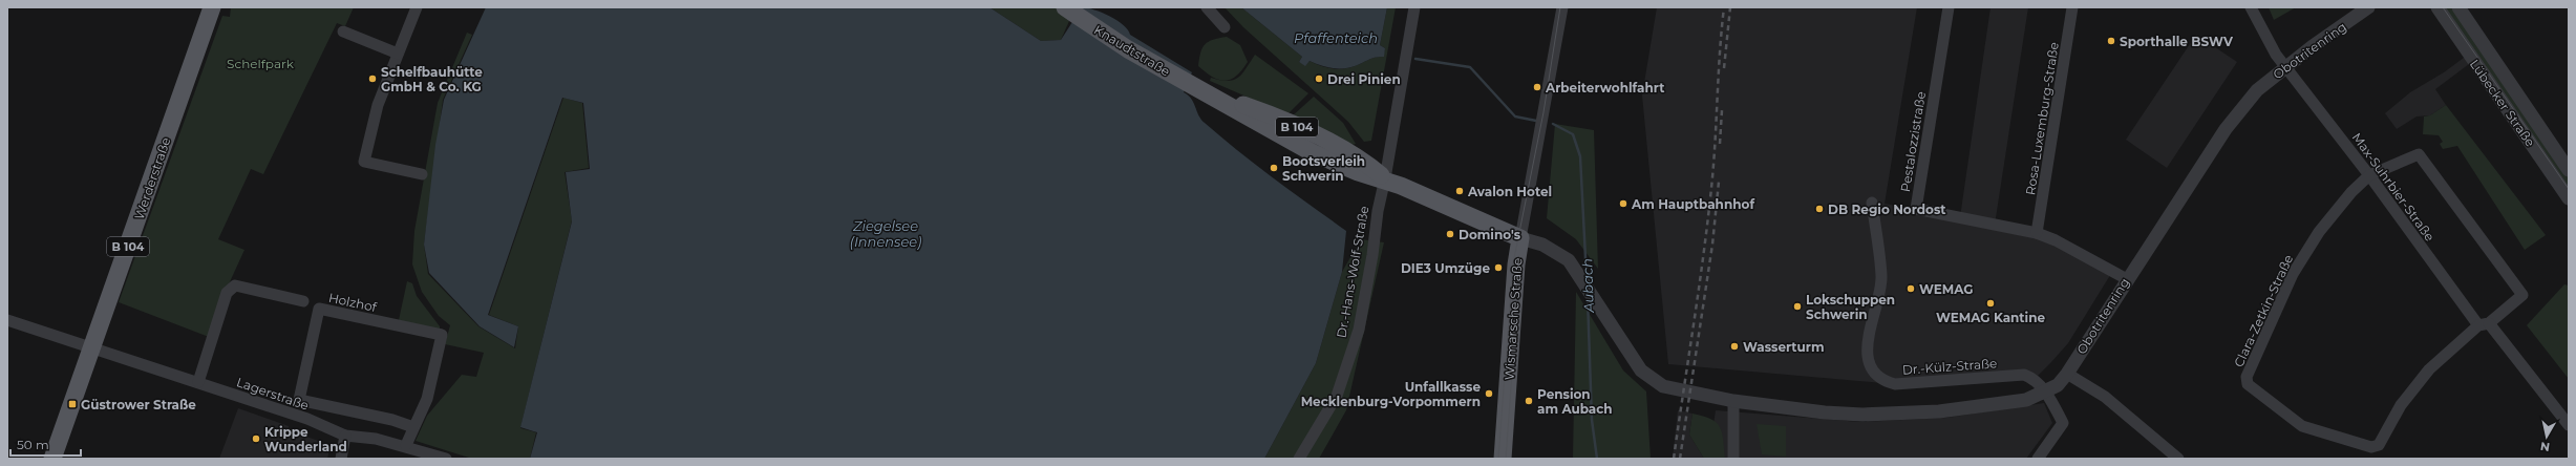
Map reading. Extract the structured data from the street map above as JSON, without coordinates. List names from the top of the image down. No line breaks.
{"streets":{"main road":["Knaudtstraße","B 104","Werderstraße","Wismarsche Straße"],"street":["Obotritenring","Lübecker Straße","Rosa-Luxemburg-Straße","Pestalozzistraße","Max-Suhrbier-Straße","Dr.-Hans-Wolf-Straße","Holzhof","Clara-Zetkin-Straße","Dr.-Külz-Straße","Lagerstraße"]},"crossings":[["Knaudtstraße","B 104"],["Knaudtstraße","Dr.-Hans-Wolf-Straße"],["Obotritenring","B 104"],["Obotritenring","Pestalozzistraße"],["Obotritenring","Max-Suhrbier-Straße"],["Obotritenring","Wismarsche Straße"],["Obotritenring","Dr.-Külz-Straße"],["Rosa-Luxemburg-Straße","Pestalozzistraße"],["B 104","Werderstraße"],["B 104","Dr.-Hans-Wolf-Straße"],["B 104","Wismarsche Straße"],["B 104","Lagerstraße"],["Werderstraße","Lagerstraße"],["Max-Suhrbier-Straße","Clara-Zetkin-Straße"],["Holzhof","Lagerstraße"]],"water":["Pfaffenteich","Ziegelsee (Innensee)","Aubach"],"parks":["Schelfpark"],"places":{"other":["Sporthalle BSWV","Schelfbauhütte GmbH & Co. KG","Drei Pinien","Arbeiterwohlfahrt","Bootsverleih Schwerin","Avalon Hotel","Am Hauptbahnhof","DB Regio Nordost","Domino's","DIE3 Umzüge","WEMAG","WEMAG Kantine","Lokschuppen Schwerin","Wasserturm","Unfallkasse Mecklenburg-Vorpommern","Pension am Aubach","Krippe Wunderland"],"transit":["Güstrower Straße"]},"scale_bar":"50 m","north":"bottom"}
